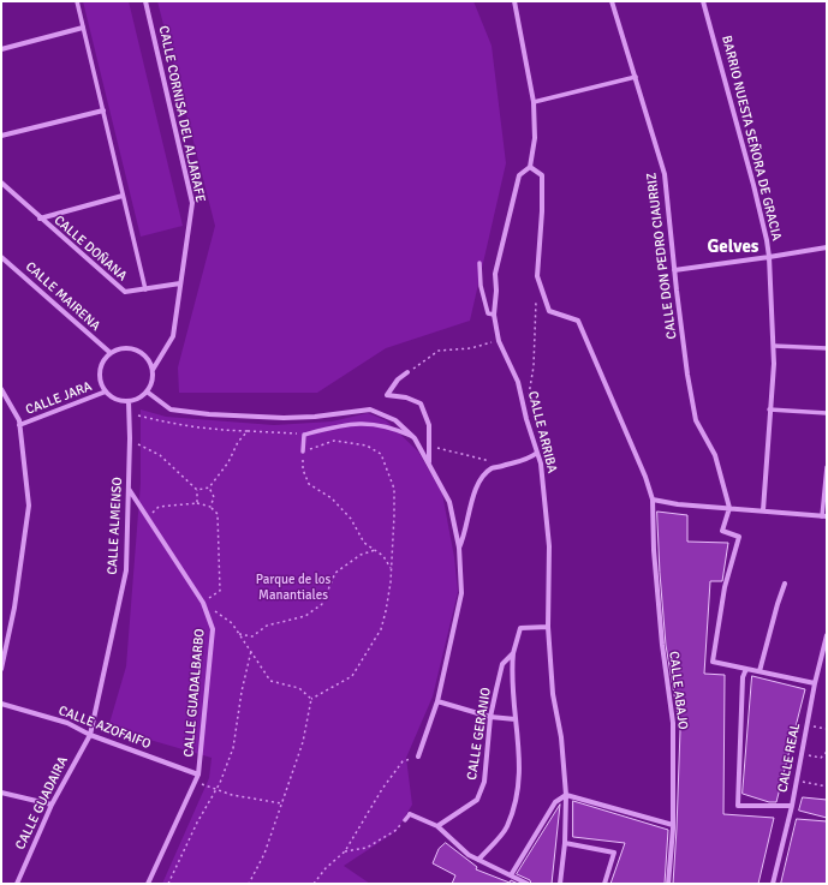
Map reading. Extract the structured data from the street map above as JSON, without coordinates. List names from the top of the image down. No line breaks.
{"streets":{"street":["CALLE CORNISA DEL ALJARAFE","BARRIO NUESTA SEÑORA DE GRACIA","CALLE DOÑANA","CALLE DON PEDRO CIAURRIZ","CALLE MAIRENA","CALLE JARA","CALLE ARRIBA","CALLE ALMENSO","CALLE ABAJO","CALLE GUADALBARBO","CALLE AZOFAIFO","CALLE GERANIO","CALLE REAL","CALLE GUADAIRA"]},"crossings":[["CALLE CORNISA DEL ALJARAFE","CALLE DOÑANA"],["CALLE CORNISA DEL ALJARAFE","CALLE MAIRENA"],["CALLE CORNISA DEL ALJARAFE","CALLE JARA"],["CALLE CORNISA DEL ALJARAFE","CALLE ALMENSO"],["CALLE MAIRENA","CALLE JARA"],["CALLE MAIRENA","CALLE ALMENSO"],["CALLE JARA","CALLE ALMENSO"],["CALLE ARRIBA","CALLE GERANIO"],["CALLE ALMENSO","CALLE GUADALBARBO"],["CALLE ALMENSO","CALLE AZOFAIFO"],["CALLE ALMENSO","CALLE GUADAIRA"],["CALLE GUADALBARBO","CALLE AZOFAIFO"],["CALLE AZOFAIFO","CALLE GUADAIRA"]],"districts":["Gelves"],"parks":["Parque de los Manantiales"]}
